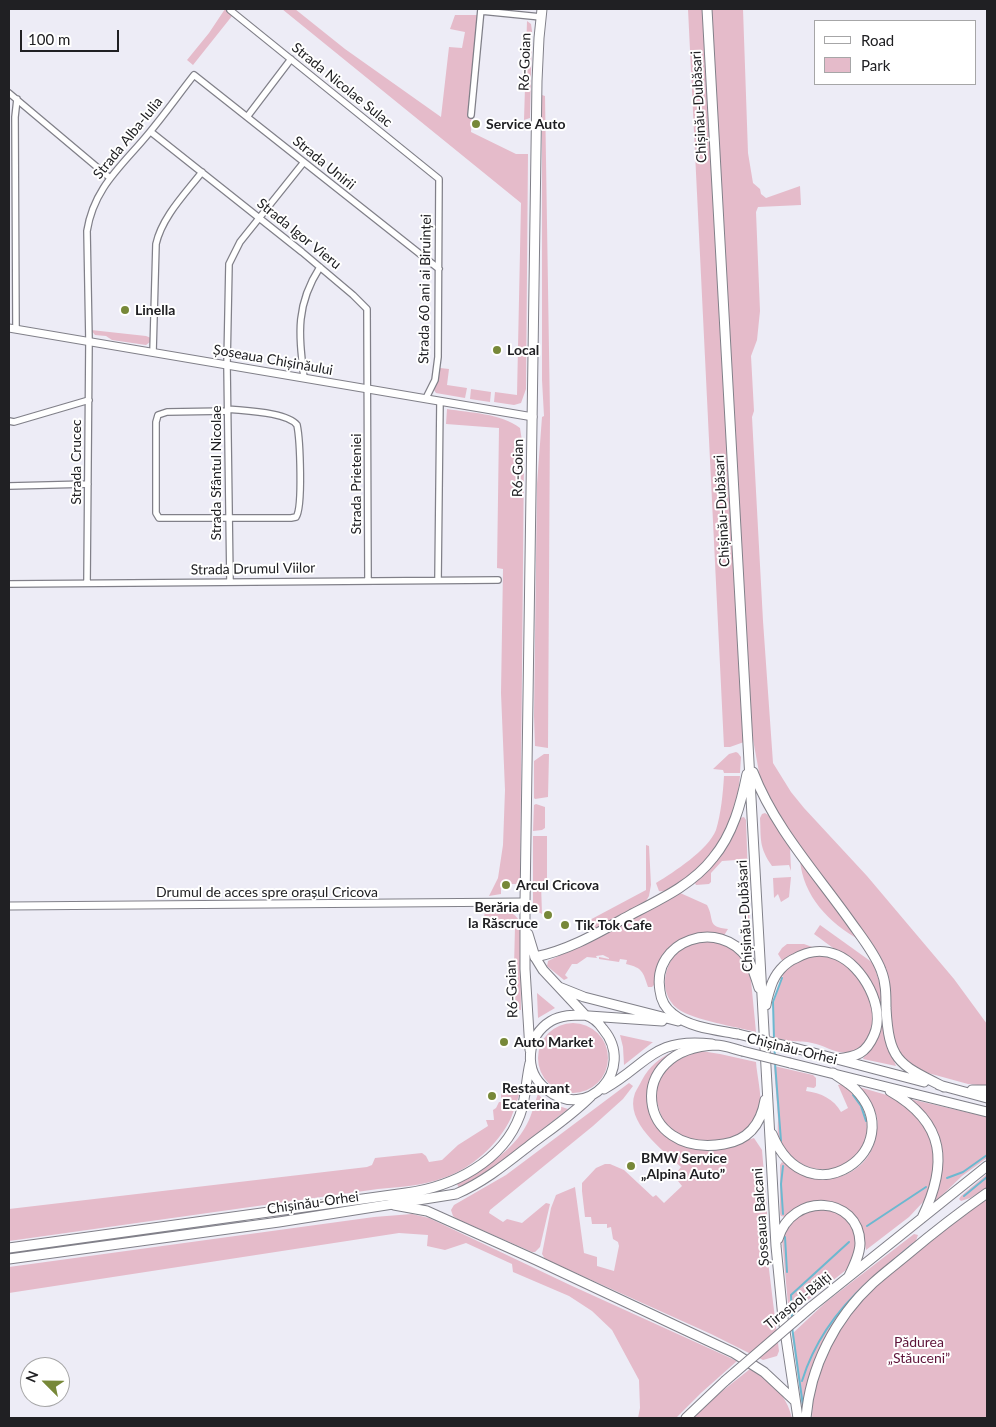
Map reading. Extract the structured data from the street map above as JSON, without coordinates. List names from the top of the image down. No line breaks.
{"streets":{"main road":["R6-Goian","Chișinău-Dubăsari","Chișinău-Orhei","Șoseaua Balcani","Tiraspol-Bălți"],"street":["Strada Nicolae Sulac","Strada Alba-Iulia","Strada Unirii","Strada Igor Vieru","Strada 60 ani ai Biruinței","Șoseaua Chișinăului","Strada Crucec","Strada Sfântul Nicolae","Strada Prieteniei","Strada Drumul Viilor","Drumul de acces spre orașul Cricova"]},"crossings":[["R6-Goian","Șoseaua Chișinăului"],["R6-Goian","Drumul de acces spre orașul Cricova"],["R6-Goian","Chișinău-Orhei"],["Strada Nicolae Sulac","Strada 60 ani ai Biruinței"],["Chișinău-Dubăsari","Șoseaua Balcani"],["Strada Alba-Iulia","Strada Unirii"],["Strada Alba-Iulia","Strada Igor Vieru"],["Strada Alba-Iulia","Șoseaua Chișinăului"],["Strada Alba-Iulia","Strada Crucec"],["Strada Unirii","Strada 60 ani ai Biruinței"],["Strada Unirii","Strada Sfântul Nicolae"],["Strada Igor Vieru","Șoseaua Chișinăului"],["Strada Igor Vieru","Strada Sfântul Nicolae"],["Strada Igor Vieru","Strada Prieteniei"],["Strada 60 ani ai Biruinței","Șoseaua Chișinăului"],["Șoseaua Chișinăului","Strada Crucec"],["Șoseaua Chișinăului","Strada Sfântul Nicolae"],["Șoseaua Chișinăului","Strada Prieteniei"],["Strada Crucec","Strada Drumul Viilor"],["Strada Sfântul Nicolae","Strada Drumul Viilor"],["Strada Prieteniei","Strada Drumul Viilor"]],"parks":["Pădurea „Stăuceni”"],"places":["Service Auto","Linella","Local","Arcul Cricova","Berăria de la Răscruce","Tik Tok Cafe","Auto Market","Restaurant Ecaterina","BMW Service „Alpina Auto”"],"legend":["Road","Park"],"scale_bar":"100 m","north":"top left"}
